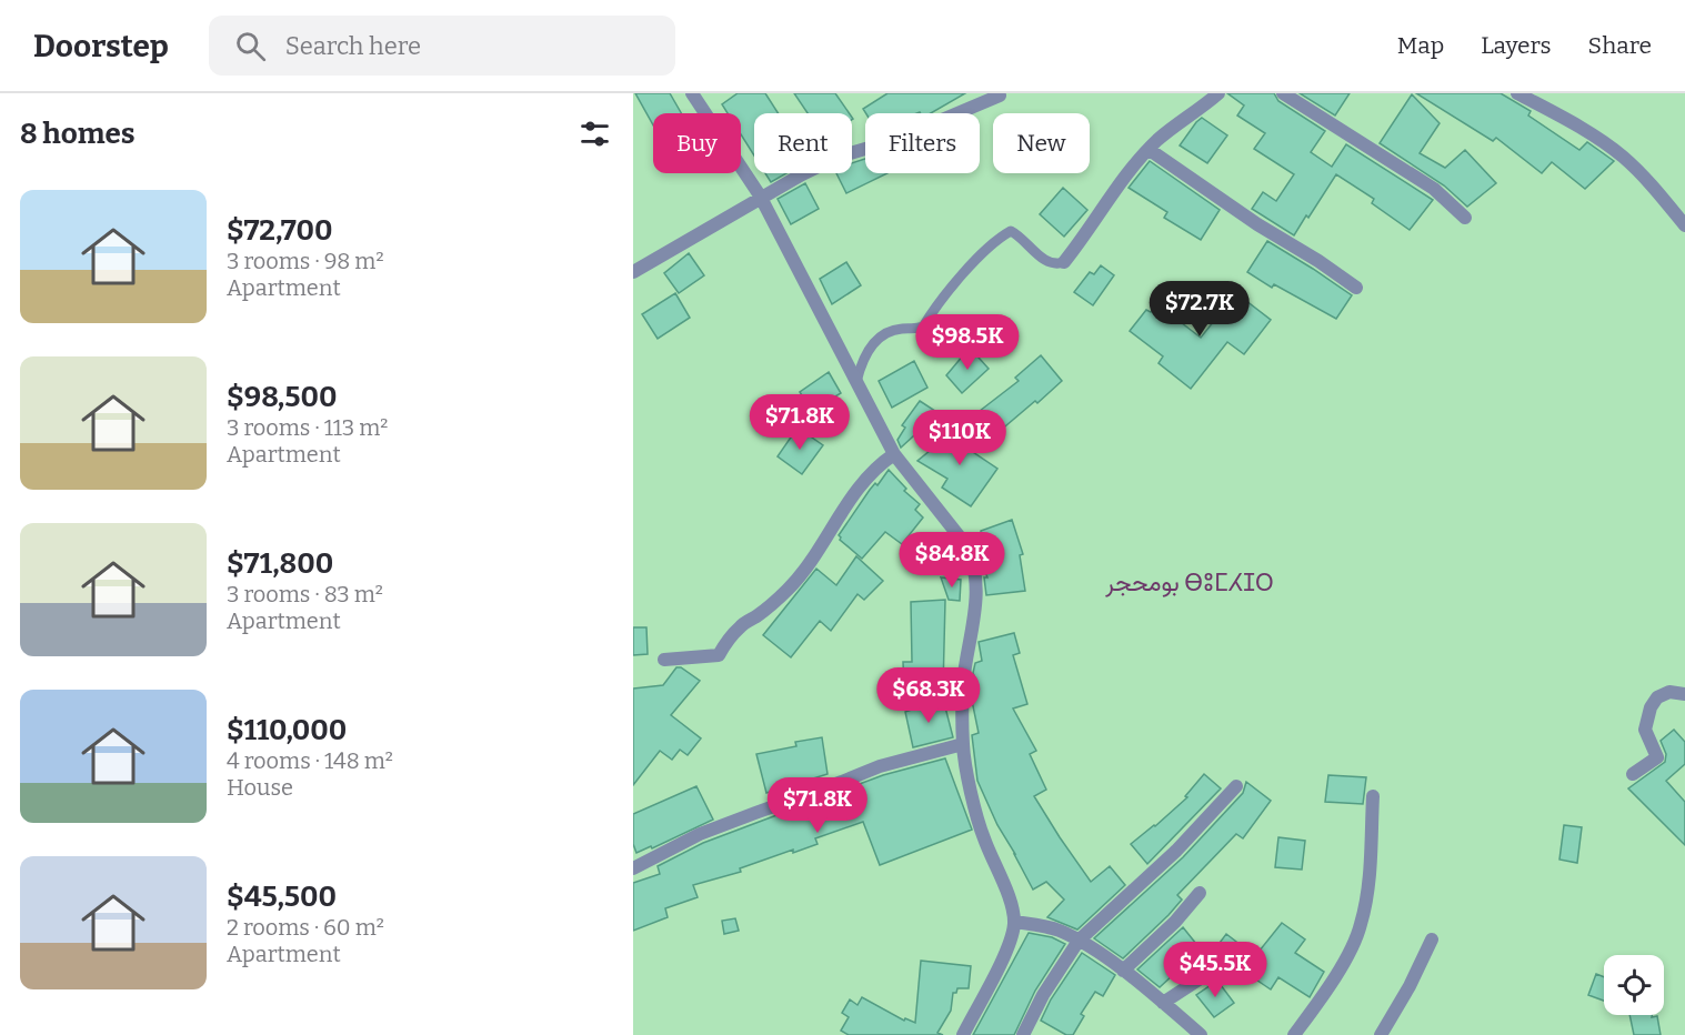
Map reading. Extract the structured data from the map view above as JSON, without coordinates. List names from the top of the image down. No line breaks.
{"districts":["بومحجر ⴱⵓⵎⵃⵊⵔ"],"page":{"header":"Doorstep","search":"Search here","nav":["Map","Layers","Share"],"heading":"8 homes","chip":["Buy","Rent","Filters","New"],"list":[{"name":"$72,700","note":"3 rooms · 98 m² · Apartment"},{"name":"$98,500","note":"3 rooms · 113 m² · Apartment"},{"name":"$71,800","note":"3 rooms · 83 m² · Apartment"},{"name":"$110,000","note":"4 rooms · 148 m² · House"},{"name":"$45,500","note":"2 rooms · 60 m² · Apartment"}],"price":["$72.7K","$98.5K","$71.8K","$110K","$84.8K","$68.3K","$71.8K","$45.5K"]}}
